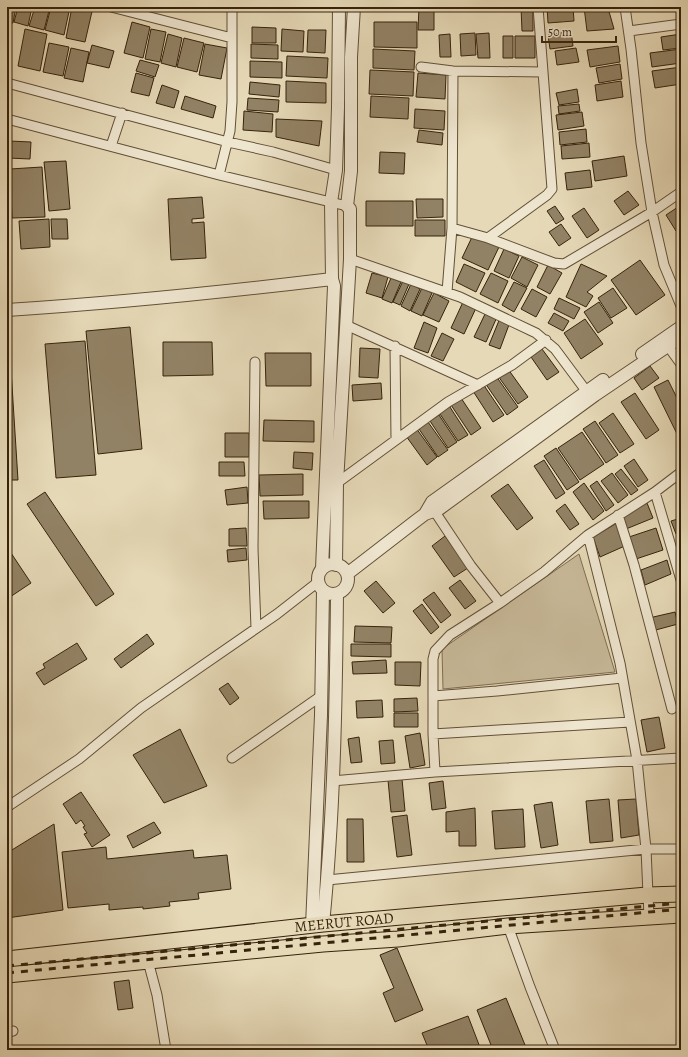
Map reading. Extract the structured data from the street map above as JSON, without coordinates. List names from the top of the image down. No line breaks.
{"streets":{"main road":["MEERUT ROAD"]},"scale_bar":"50 m"}
